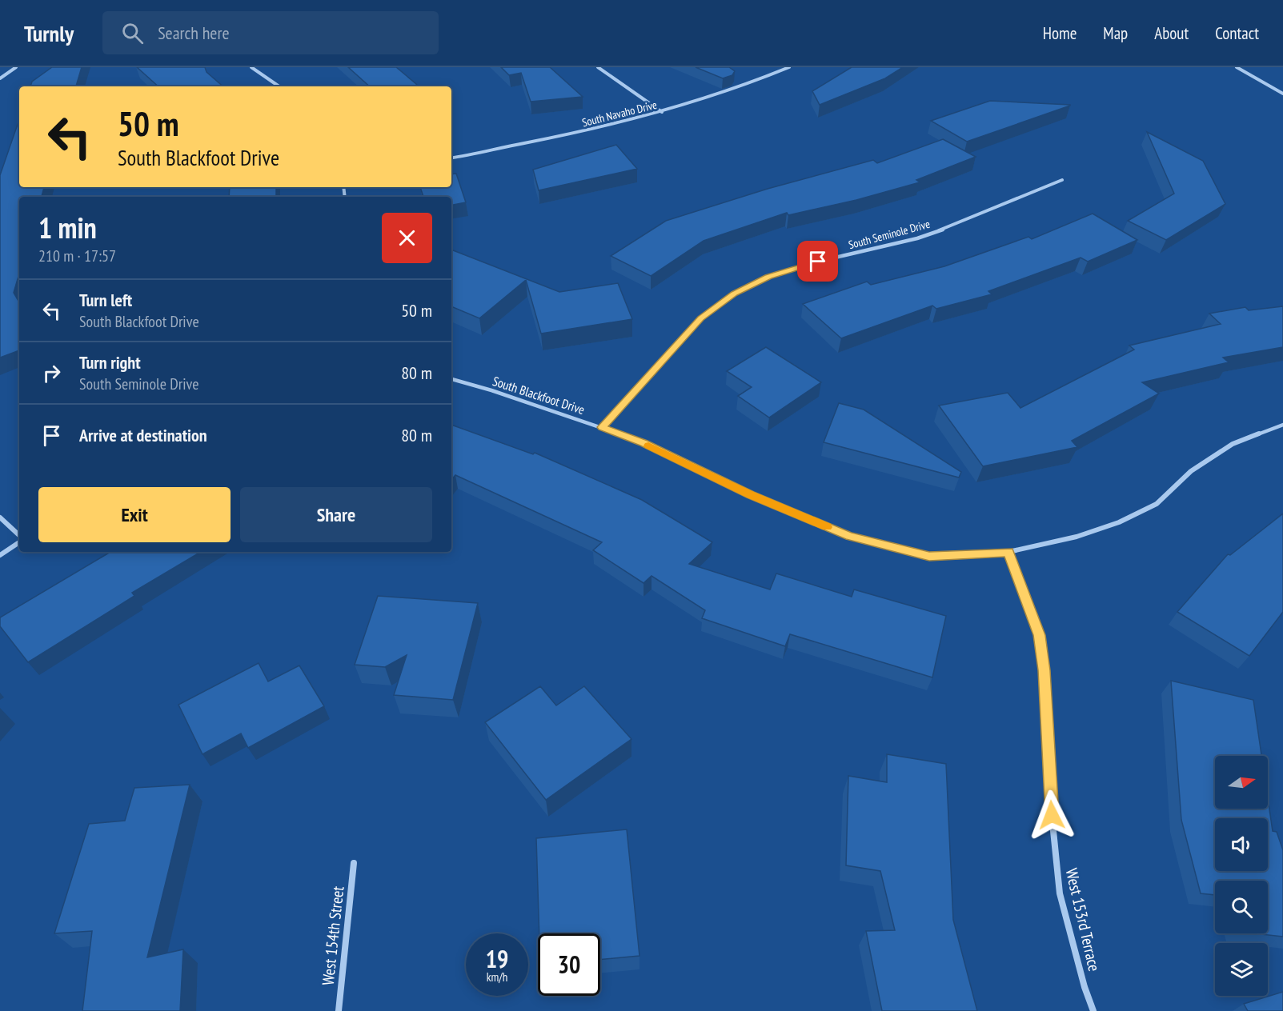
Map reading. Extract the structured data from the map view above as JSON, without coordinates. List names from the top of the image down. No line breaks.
{"streets":{"street":["South Navaho Drive","South Seminole Drive","South Blackfoot Drive","West 153rd Terrace","West 154th Street"]},"crossings":[["South Seminole Drive","South Blackfoot Drive"],["South Blackfoot Drive","West 153rd Terrace"]],"north":"right","page":{"header":"Turnly","search":"Search here","nav":["Home","Map","About","Contact"],"turn":["50 m","South Blackfoot Drive"],"heading":["1 min","210 m · 17:57"],"list":[{"name":"Turn left","note":"South Blackfoot Drive","value":"50 m"},{"name":"Turn right","note":"South Seminole Drive","value":"80 m"},{"name":"Arrive at destination","value":"80 m"}],"buttons":["Exit","Share"],"speed":"19 km/h","limit":"30"}}
